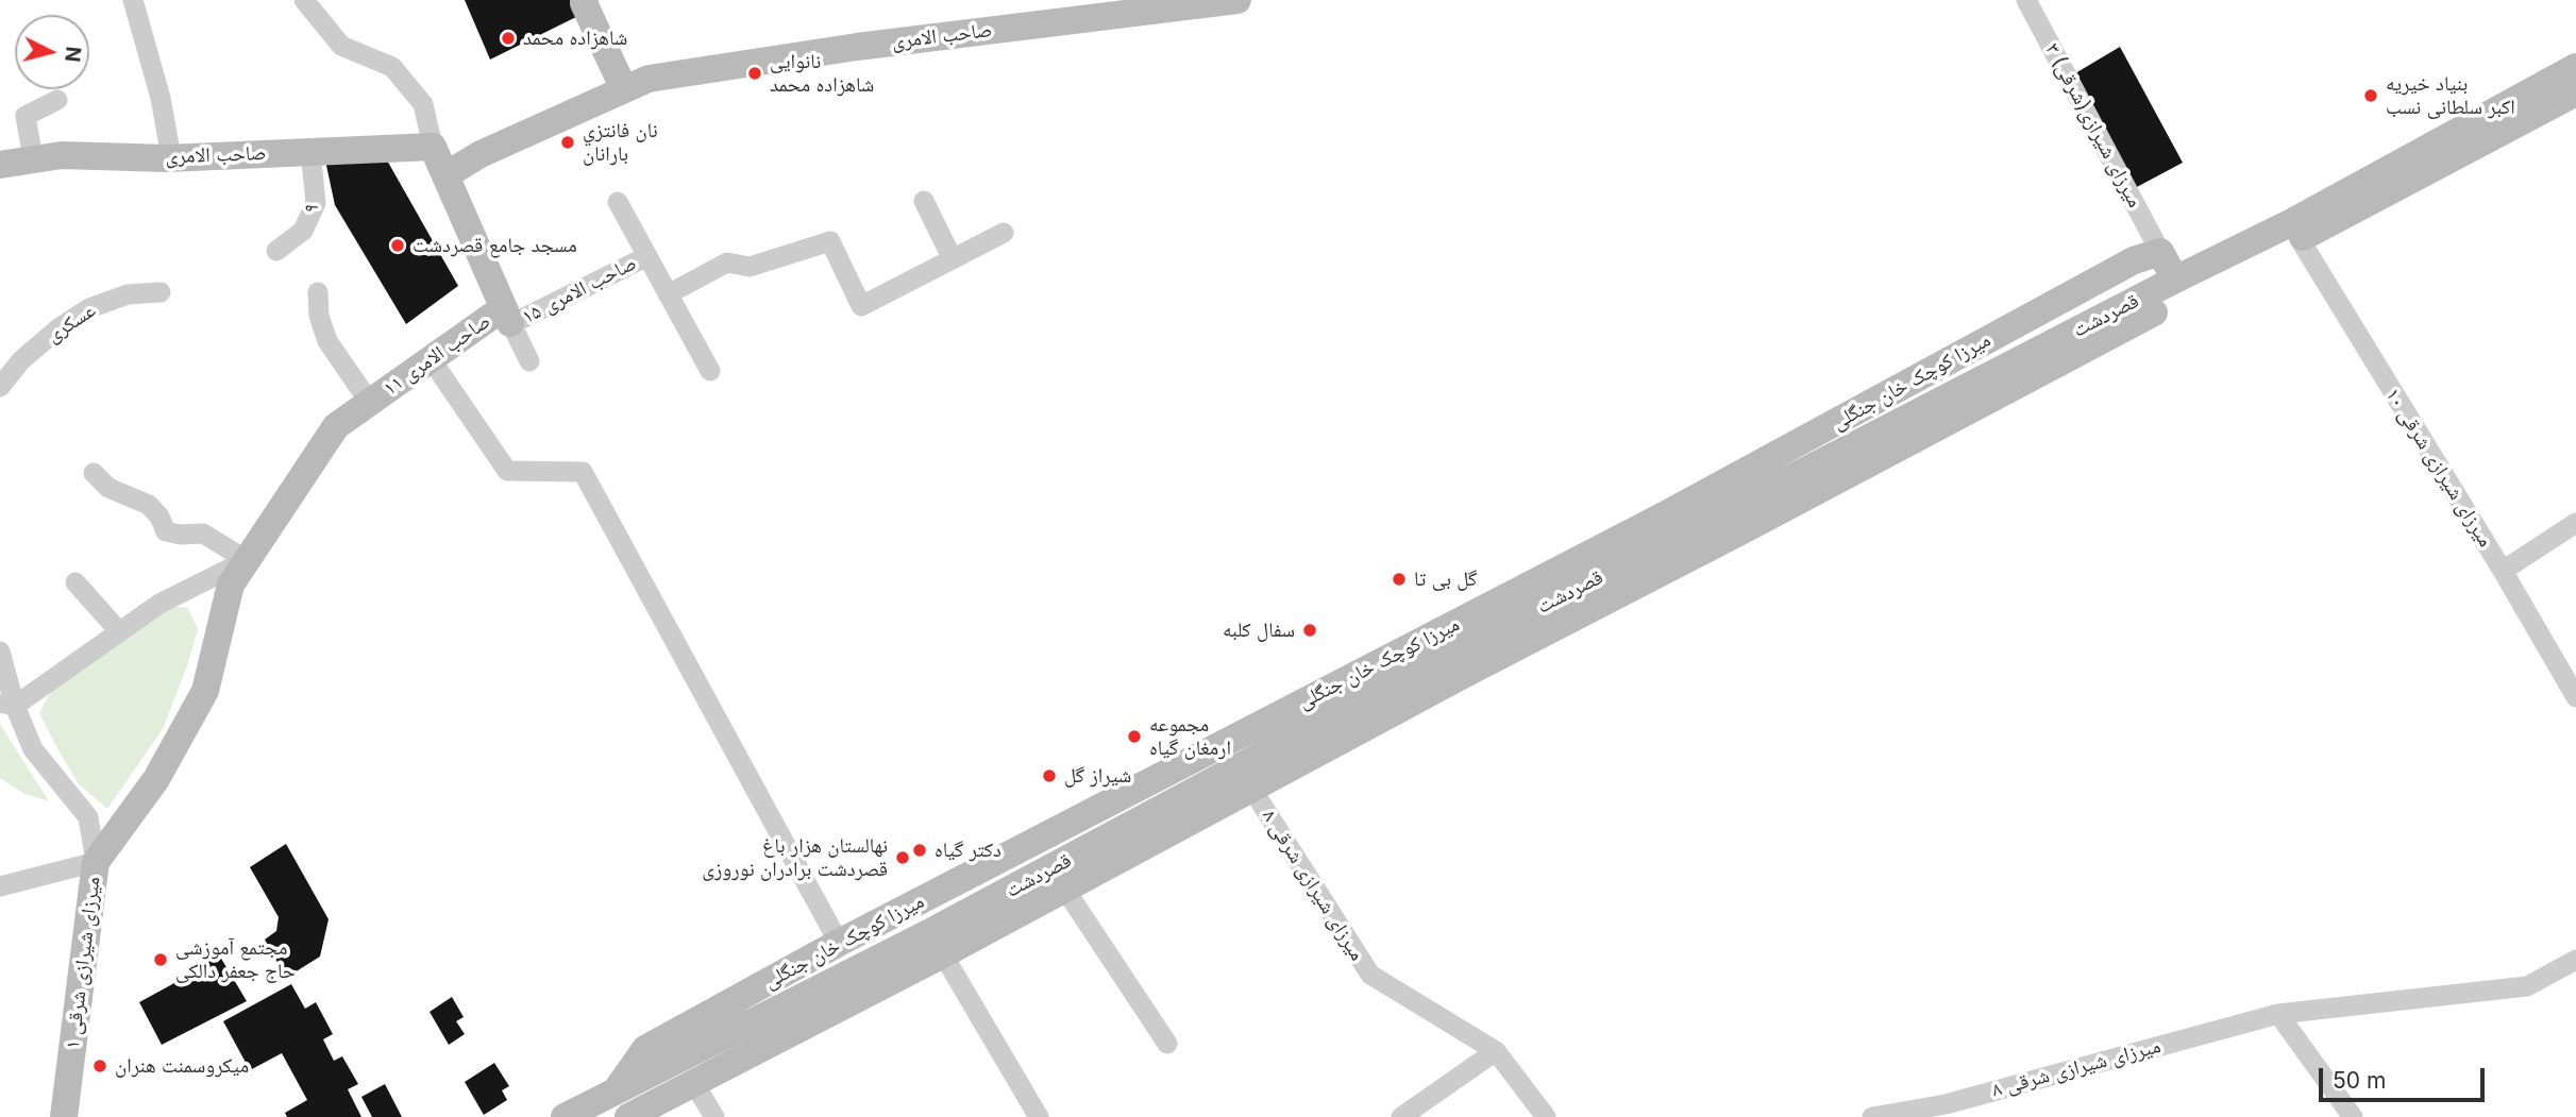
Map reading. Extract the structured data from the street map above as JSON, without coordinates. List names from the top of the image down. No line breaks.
{"streets":{"main road":["صاحب الامری","قصردشت","۱۱ صاحب الامری","میرزا کوچک خان جنگلی","۱ میرزای شیرازی شرقی"],"street":["۳ میرزای شیرازی(شرقی)","۹","۱۵ صاحب الامری","عسکری","۱۰ میرزای شیرازی شرقی","۸ میرزای شیرازی شرقی"]},"crossings":[["صاحب الامری","۹"],["۳ میرزای شیرازی(شرقی)","میرزا کوچک خان جنگلی"],["۱۵ صاحب الامری","۱۱ صاحب الامری"],["قصردشت","میرزا کوچک خان جنگلی"],["قصردشت","۱۰ میرزای شیرازی شرقی"],["قصردشت","۸ میرزای شیرازی شرقی"],["۱۱ صاحب الامری","۱ میرزای شیرازی شرقی"]],"places":["شاهزاده محمد","نانوایی شاهزاده محمد","بنیاد خیریه اکبر سلطانی نسب","نان فانتزي بارانان","مسجد جامع قصردشت","گل بی تا","سفال کلبه","مجموعه ارمغان گیاه","شیراز گل","دکتر گیاه","نهالستان هزار باغ قصردشت برادران نوروزی","مجتمع آموزشی حاج جعفر دالکی","میکروسمنت هنران"],"scale_bar":"50 m","north":"right"}
